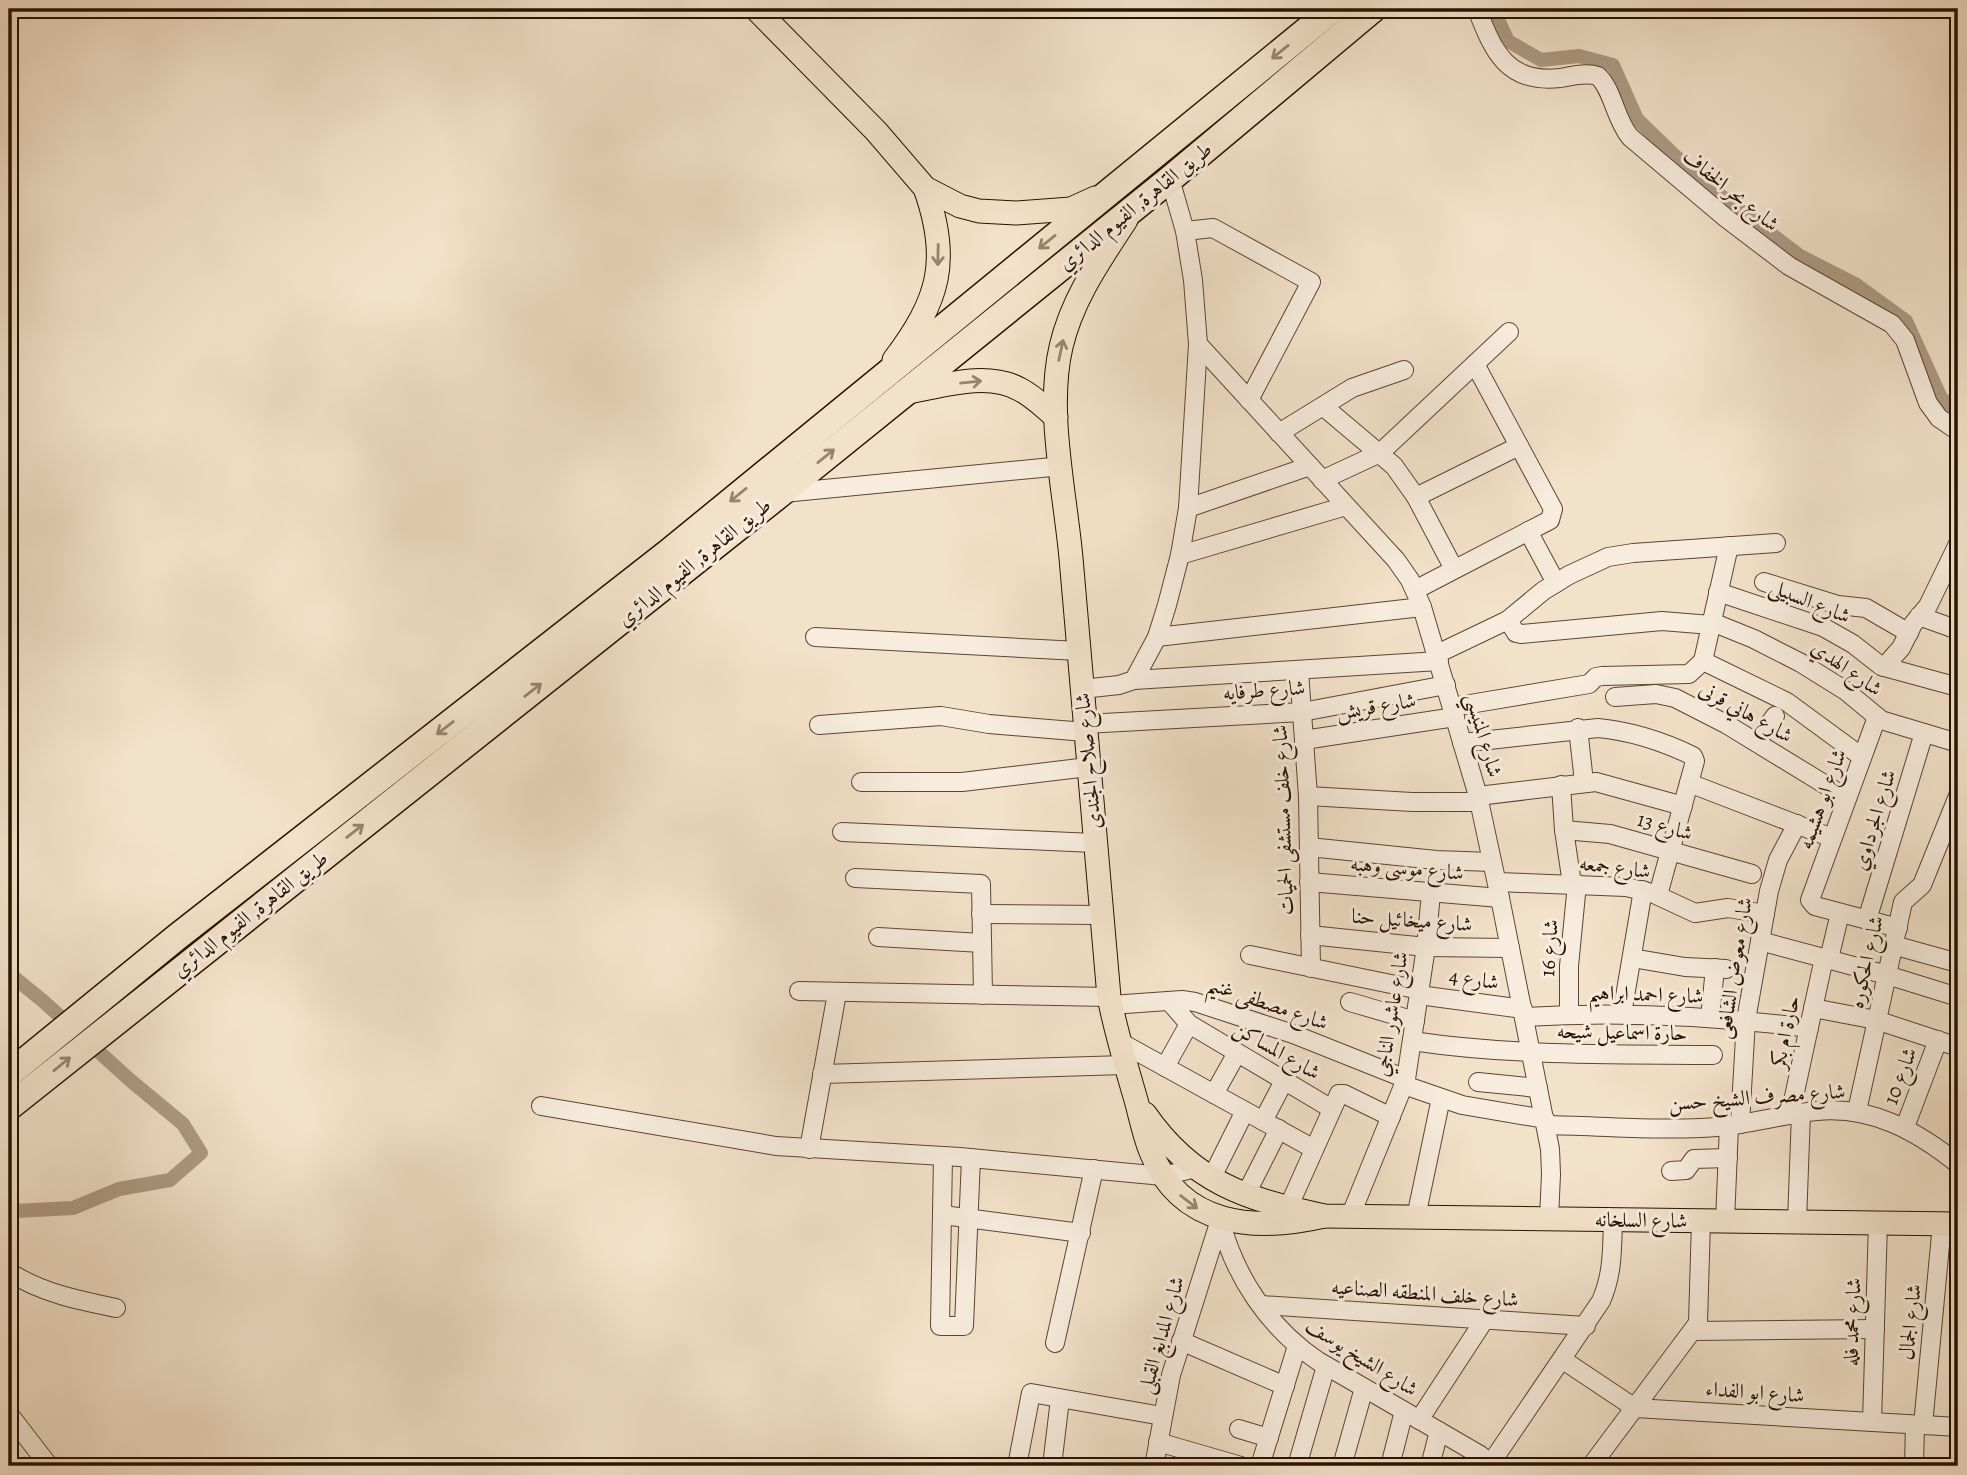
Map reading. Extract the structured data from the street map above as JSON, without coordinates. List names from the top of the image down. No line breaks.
{"streets":{"highway":["طريق القاهرة, الفيوم الدائري"],"main road":["شارع صلاح الجندى","شارع السلخانه"],"street":["شارع بحر الخفاف","شارع السبيلى","شارع الهدي","شارع طرفايه","شارع قريش","شارع هاني قرنى","شارع المنيسي","شارع ابو هشيمه","شارع خلف مستشفى الحميات","شارع الجرداوي","شارع 13","شارع جمعه","شارع موسى وهبه","شارع ميخائيل حنا","شارع 16","شارع الحكوره","شارع معوض الشافعى","شارع 4","شارع احمد ابراهيم","شارع مصطفى غنيم","شارع عاشور الناجي","حارة اسماعيل شيحه","حارة ام بكر","شارع المساكن","شارع 10","شارع مصرف الشيخ حسن","شارع خلف المنطقه الصناعيه","شارع محمد فله","شارع الجمال","شارع المدابغ القبلى","شارع الشيخ يوسف","شارع ابو الفداء"]},"crossings":[["طريق القاهرة, الفيوم الدائري","شارع صلاح الجندى"],["شارع الهدي","شارع ابو هشيمه"],["شارع الهدي","شارع الجرداوي"],["شارع طرفايه","شارع المنيسي"],["شارع طرفايه","شارع صلاح الجندى"],["شارع طرفايه","شارع خلف مستشفى الحميات"],["شارع قريش","شارع المنيسي"],["شارع قريش","شارع خلف مستشفى الحميات"],["شارع هاني قرنى","شارع ابو هشيمه"],["شارع المنيسي","شارع جمعه"],["شارع المنيسي","شارع موسى وهبه"],["شارع المنيسي","شارع ميخائيل حنا"],["شارع المنيسي","شارع 4"],["شارع المنيسي","شارع احمد ابراهيم"],["شارع المنيسي","حارة اسماعيل شيحه"],["شارع المنيسي","شارع مصرف الشيخ حسن"],["شارع المنيسي","شارع السلخانه"],["شارع صلاح الجندى","شارع مصطفى غنيم"],["شارع صلاح الجندى","شارع السلخانه"],["شارع صلاح الجندى","شارع المدابغ القبلى"],["شارع صلاح الجندى","شارع الشيخ يوسف"],["شارع ابو هشيمه","حارة ام بكر"],["شارع خلف مستشفى الحميات","شارع موسى وهبه"],["شارع خلف مستشفى الحميات","شارع ميخائيل حنا"],["شارع خلف مستشفى الحميات","شارع 4"],["شارع 13","شارع 16"],["شارع جمعه","شارع موسى وهبه"],["شارع جمعه","شارع 16"],["شارع جمعه","شارع معوض الشافعى"],["شارع موسى وهبه","شارع عاشور الناجي"],["شارع ميخائيل حنا","شارع عاشور الناجي"],["شارع 16","شارع احمد ابراهيم"],["شارع الحكوره","شارع مصرف الشيخ حسن"],["شارع معوض الشافعى","شارع احمد ابراهيم"],["شارع معوض الشافعى","شارع مصرف الشيخ حسن"],["شارع معوض الشافعى","شارع السلخانه"],["شارع 4","شارع احمد ابراهيم"],["شارع 4","شارع عاشور الناجي"],["شارع احمد ابراهيم","حارة ام بكر"],["شارع مصطفى غنيم","شارع عاشور الناجي"],["شارع مصطفى غنيم","شارع المساكن"],["شارع مصطفى غنيم","شارع مصرف الشيخ حسن"],["شارع عاشور الناجي","حارة اسماعيل شيحه"],["شارع عاشور الناجي","شارع السلخانه"],["حارة ام بكر","شارع مصرف الشيخ حسن"],["حارة ام بكر","شارع السلخانه"],["شارع 10","شارع مصرف الشيخ حسن"],["شارع السلخانه","شارع محمد فله"],["شارع السلخانه","شارع الجمال"],["شارع خلف المنطقه الصناعيه","شارع الشيخ يوسف"],["شارع محمد فله","شارع ابو الفداء"],["شارع الجمال","شارع ابو الفداء"],["شارع المدابغ القبلى","شارع الشيخ يوسف"]]}
